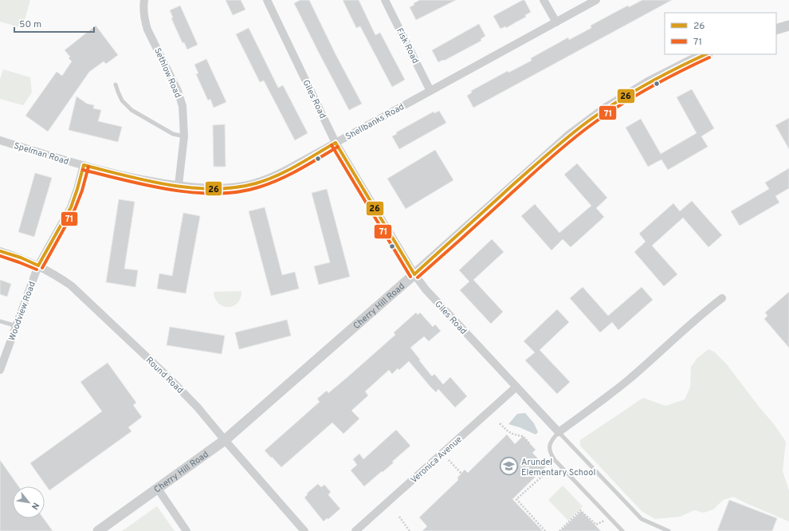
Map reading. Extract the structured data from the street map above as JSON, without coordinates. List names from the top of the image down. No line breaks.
{"streets":{"street":["Fisk Road","Sethlow Road","Giles Road","Shellbanks Road","Spelman Road","Cherry Hill Road","Woodview Road","Round Road","Veronica Avenue"]},"crossings":[["Fisk Road","Shellbanks Road"],["Sethlow Road","Shellbanks Road"],["Giles Road","Shellbanks Road"],["Giles Road","Cherry Hill Road"],["Giles Road","Veronica Avenue"],["Shellbanks Road","Spelman Road"],["Shellbanks Road","Woodview Road"],["Spelman Road","Woodview Road"],["Cherry Hill Road","Round Road"],["Woodview Road","Round Road"]],"places":{"school or university":["Arundel Elementary School"]},"lines":["transit line 26","transit line 71"],"legend":["26","71"],"scale_bar":"50 m","north":"bottom right"}
